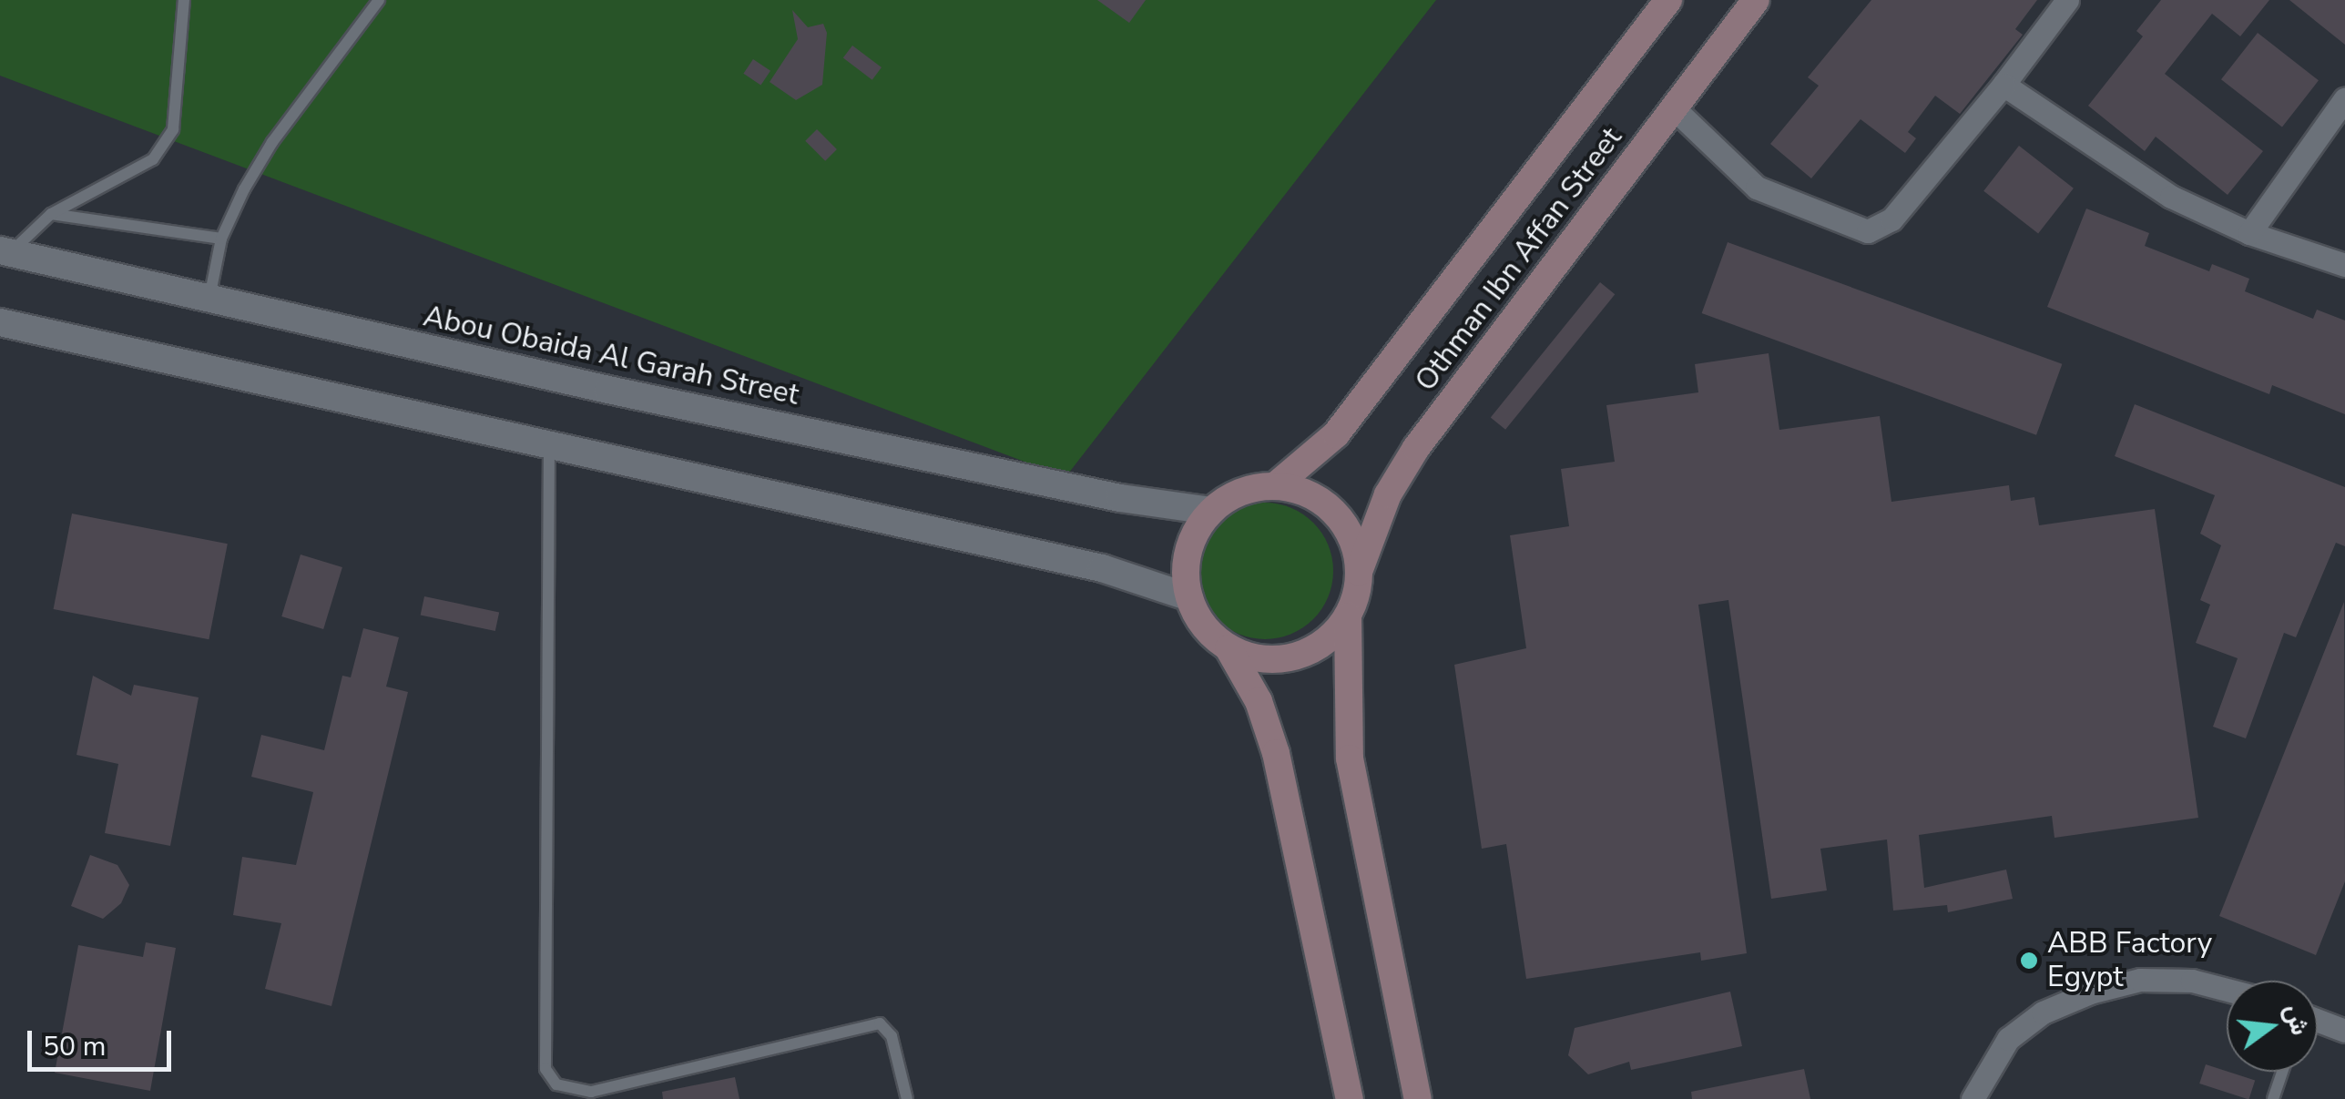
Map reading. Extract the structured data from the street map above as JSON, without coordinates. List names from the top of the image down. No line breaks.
{"streets":{"main road":["Othman Ibn Affan Street"],"street":["Abou Obaida Al Garah Street"]},"crossings":[["Othman Ibn Affan Street","Abou Obaida Al Garah Street"]],"places":["ABB Factory Egypt"],"scale_bar":"50 m","north":"right"}
